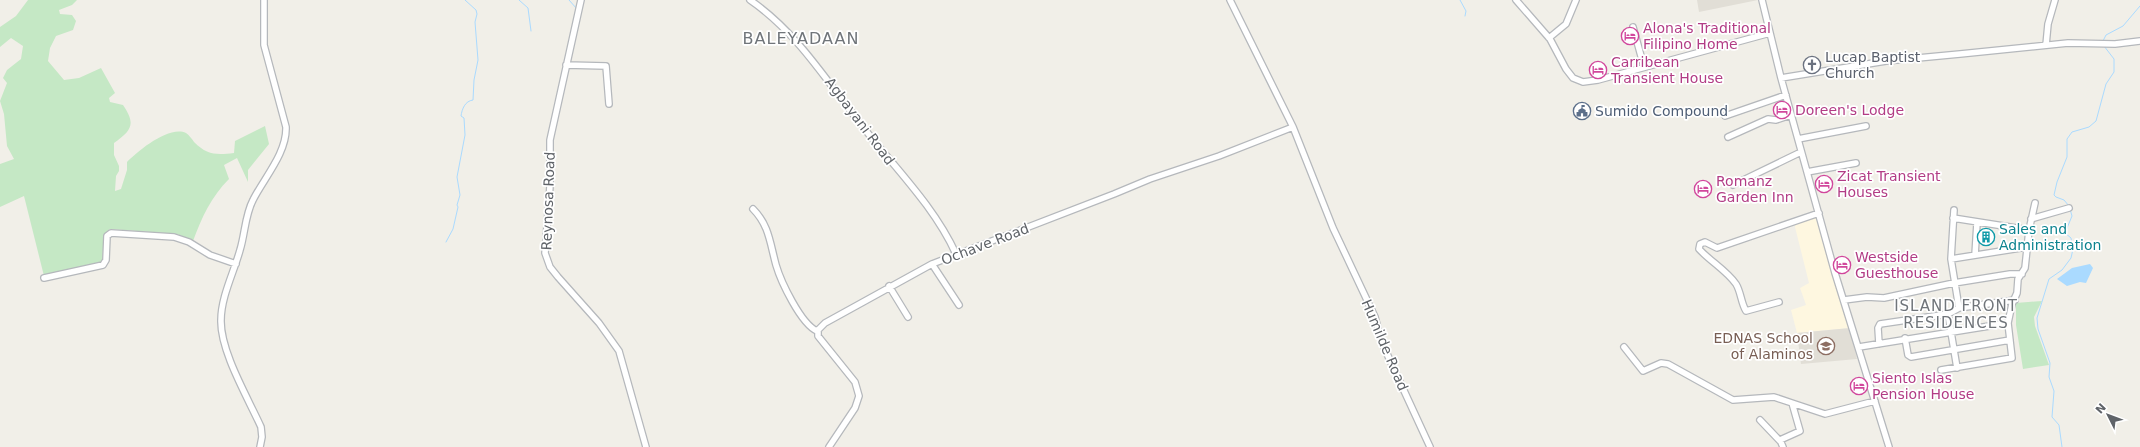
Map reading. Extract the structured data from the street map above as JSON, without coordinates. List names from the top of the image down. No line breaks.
{"streets":{"street":["Agbayani Road","Reynosa Road","Ochave Road","Humilde Road"]},"crossings":[["Agbayani Road","Ochave Road"],["Ochave Road","Humilde Road"]],"districts":["BALEYADAAN","ISLAND FRONT RESIDENCES"],"places":{"hotel":["Alona's Traditional Filipino Home","Carribean Transient House","Doreen's Lodge","Zicat Transient Houses","Romanz Garden Inn","Westside Guesthouse","Siento Islas Pension House"],"church":["Lucap Baptist Church"],"public building":["Sumido Compound"],"building":["Sales and Administration"],"school or university":["EDNAS School of Alaminos"]},"north":"top left"}
